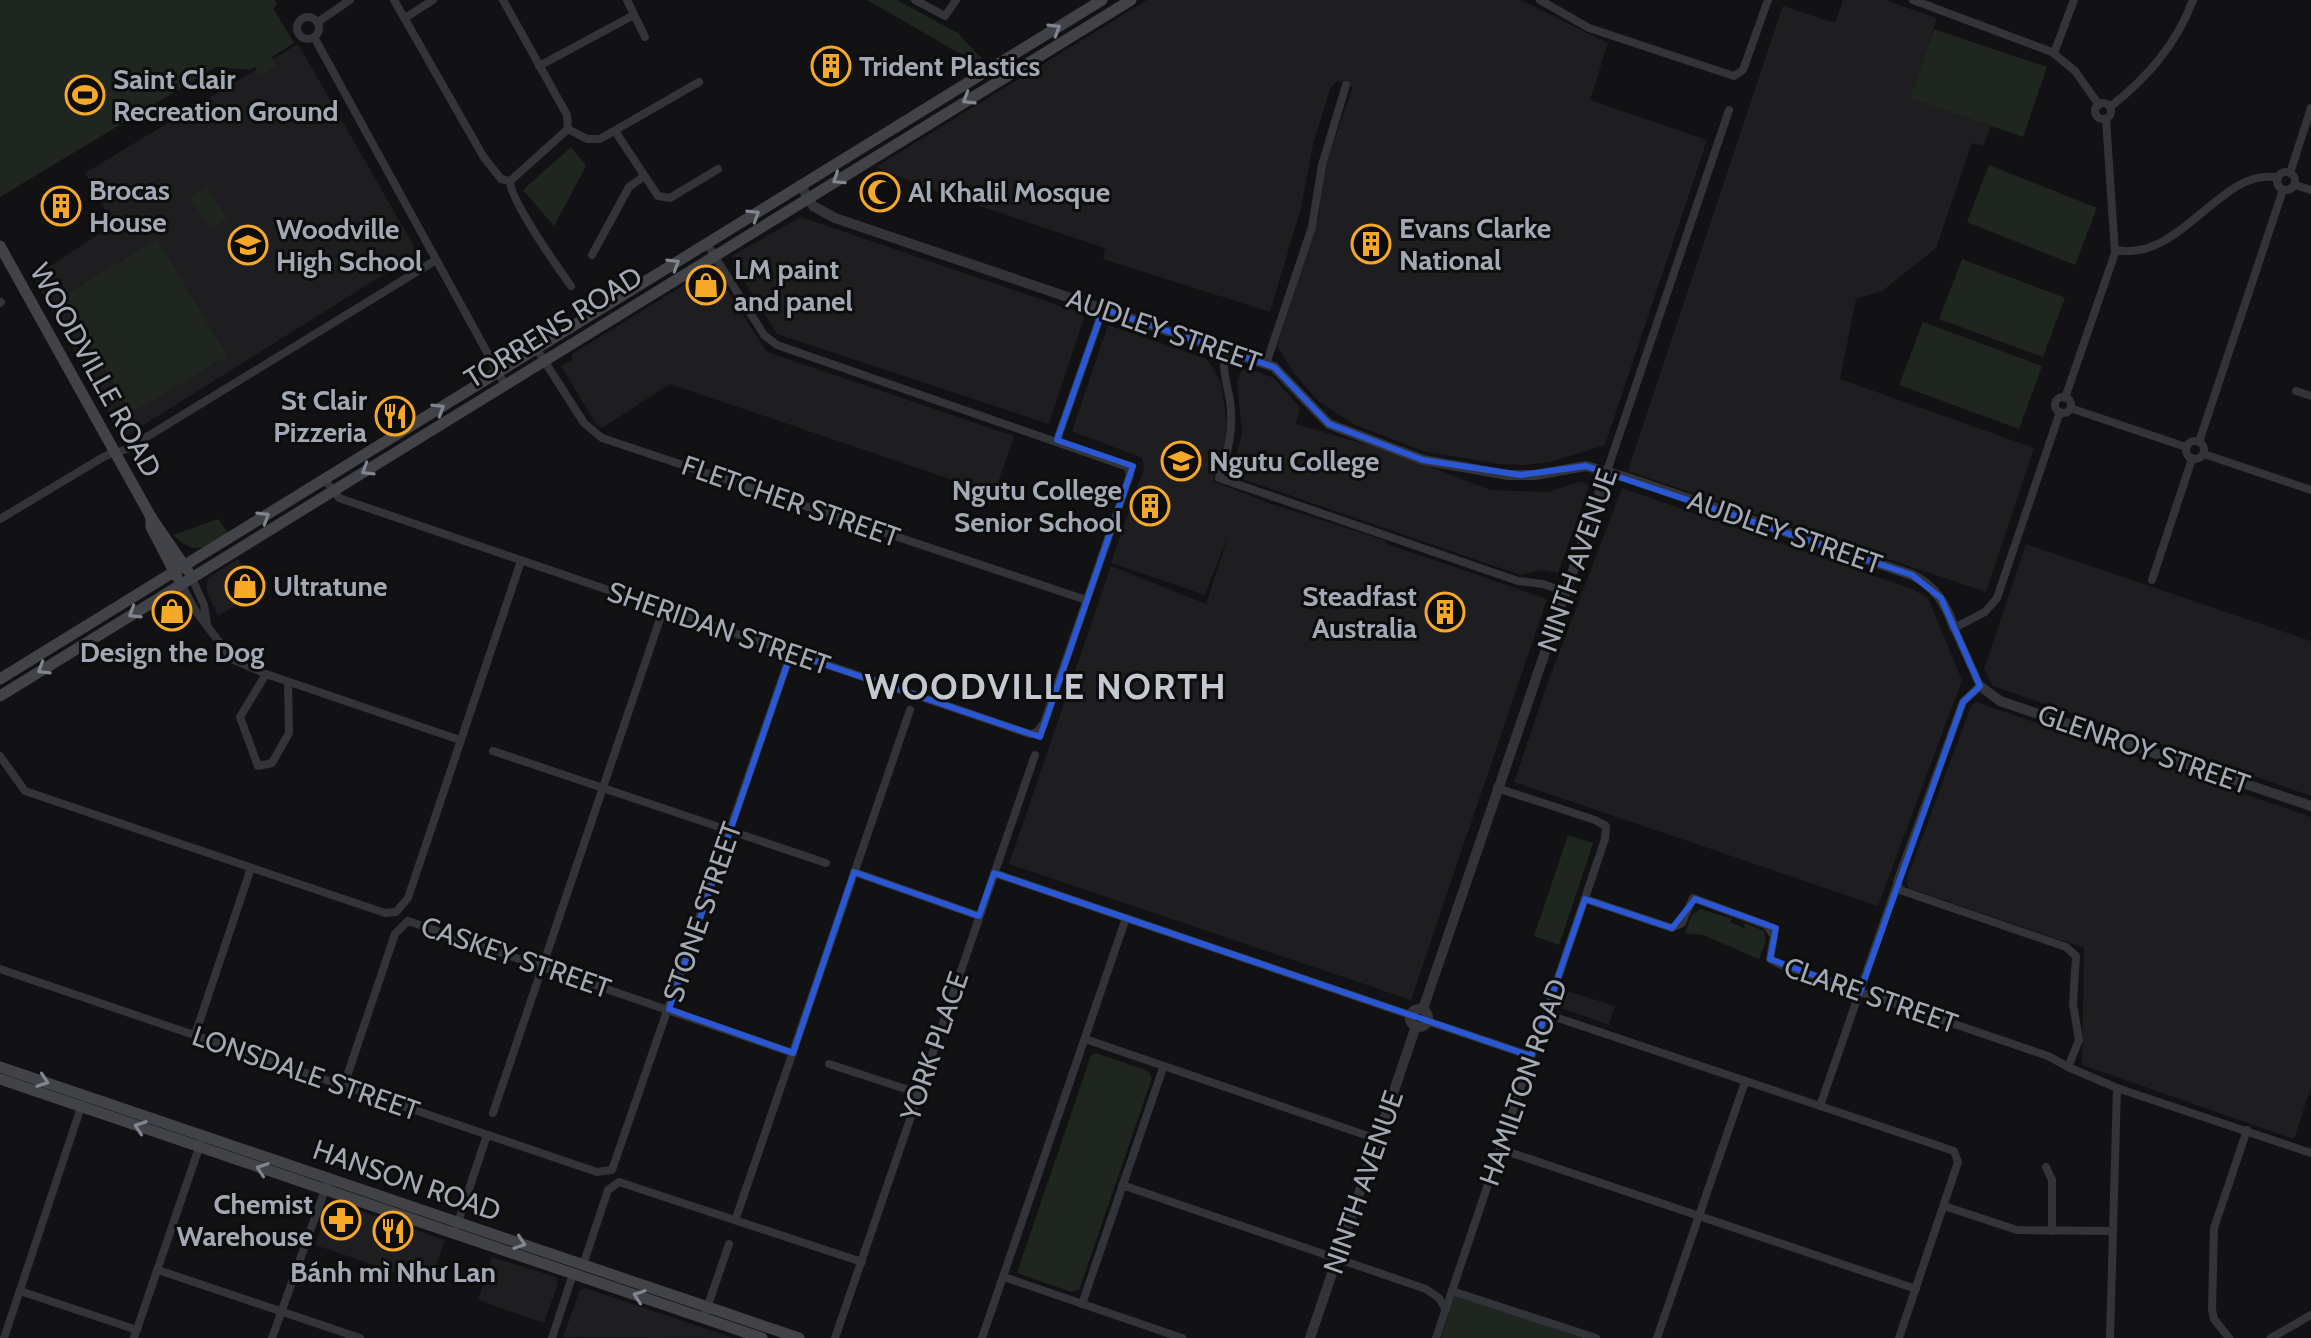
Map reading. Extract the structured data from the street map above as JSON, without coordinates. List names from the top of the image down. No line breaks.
{"streets":{"main road":["TORRENS ROAD","WOODVILLE ROAD","HANSON ROAD"],"street":["AUDLEY STREET","FLETCHER STREET","NINTH AVENUE","SHERIDAN STREET","GLENROY STREET","STONE STREET","CASKEY STREET","CLARE STREET","YORK PLACE","LONSDALE STREET","HAMILTON ROAD"]},"crossings":[["TORRENS ROAD","AUDLEY STREET"],["TORRENS ROAD","WOODVILLE ROAD"],["TORRENS ROAD","FLETCHER STREET"],["TORRENS ROAD","SHERIDAN STREET"],["AUDLEY STREET","NINTH AVENUE"],["FLETCHER STREET","SHERIDAN STREET"],["NINTH AVENUE","HAMILTON ROAD"],["SHERIDAN STREET","STONE STREET"],["STONE STREET","CASKEY STREET"],["STONE STREET","LONSDALE STREET"],["CASKEY STREET","LONSDALE STREET"],["CLARE STREET","HAMILTON ROAD"]],"districts":["WOODVILLE NORTH"],"places":{"building":["Trident Plastics","Brocas House","Evans Clarke National","Ngutu College Senior School","Steadfast Australia"],"sports":["Saint Clair Recreation Ground"],"mosque":["Al Khalil Mosque"],"school or university":["Woodville High School","Ngutu College"],"shop":["LM paint and panel","Ultratune","Design the Dog"],"restaurant":["St Clair Pizzeria","Bánh mì Như Lan"],"pharmacy":["Chemist Warehouse"]}}
